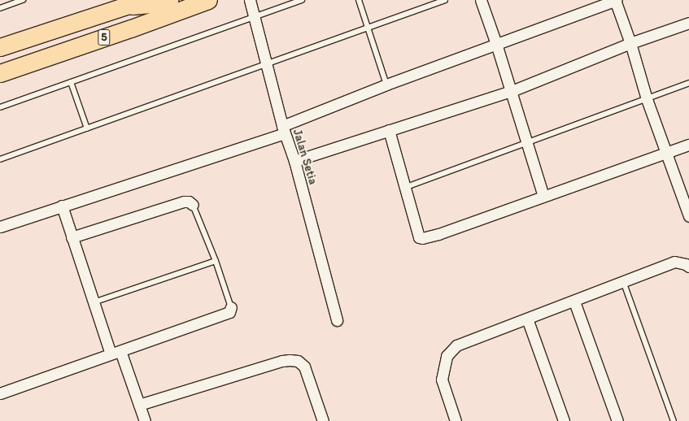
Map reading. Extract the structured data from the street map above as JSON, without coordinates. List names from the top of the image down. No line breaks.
{"streets":{"highway":["5"],"street":["Jalan Setia"]}}
